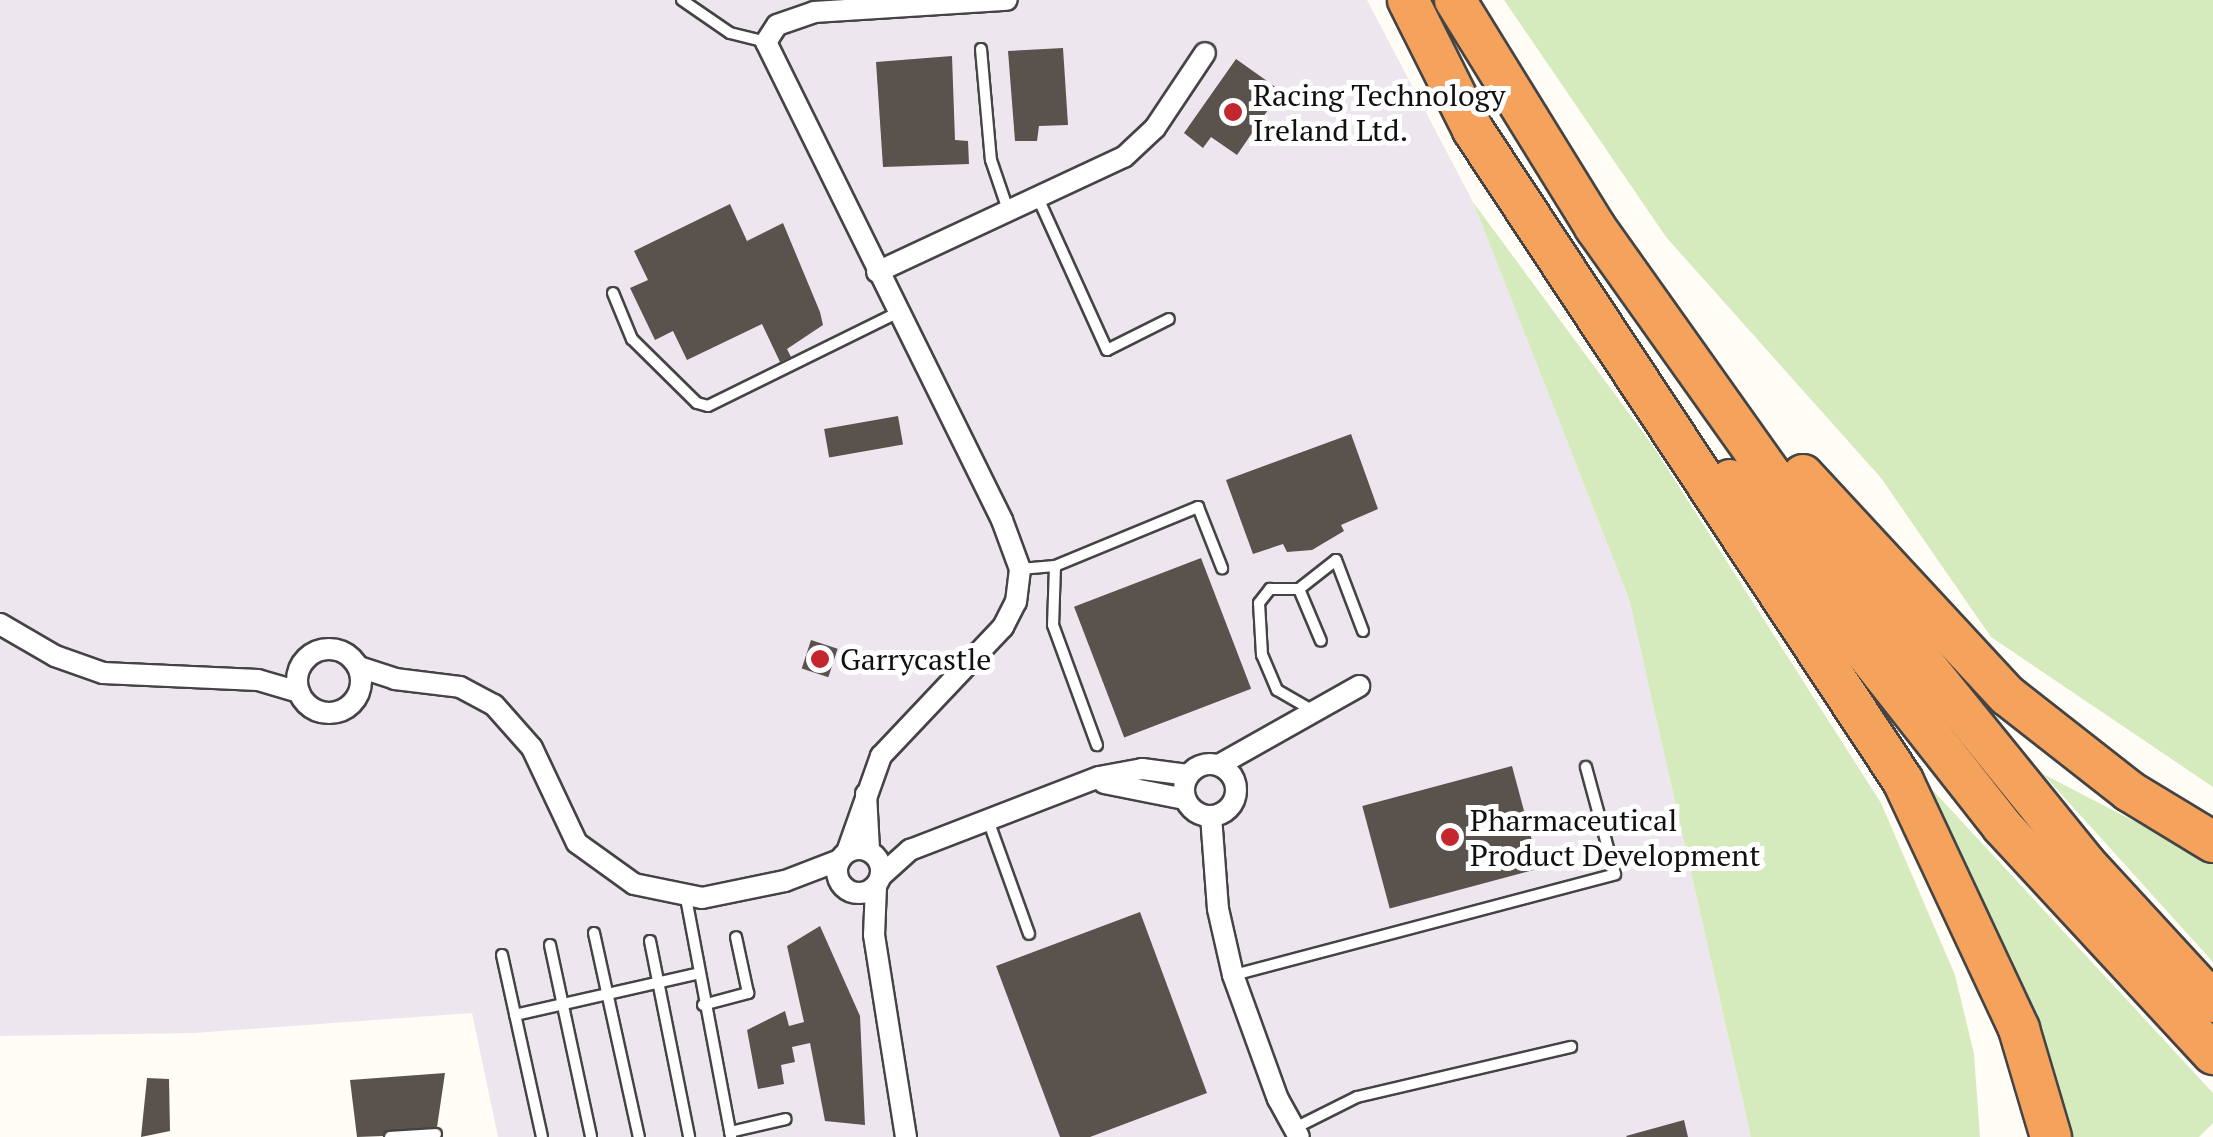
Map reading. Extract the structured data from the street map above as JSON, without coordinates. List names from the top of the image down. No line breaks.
{"places":["Racing Technology Ireland Ltd.","Garrycastle","Pharmaceutical Product Development"]}
